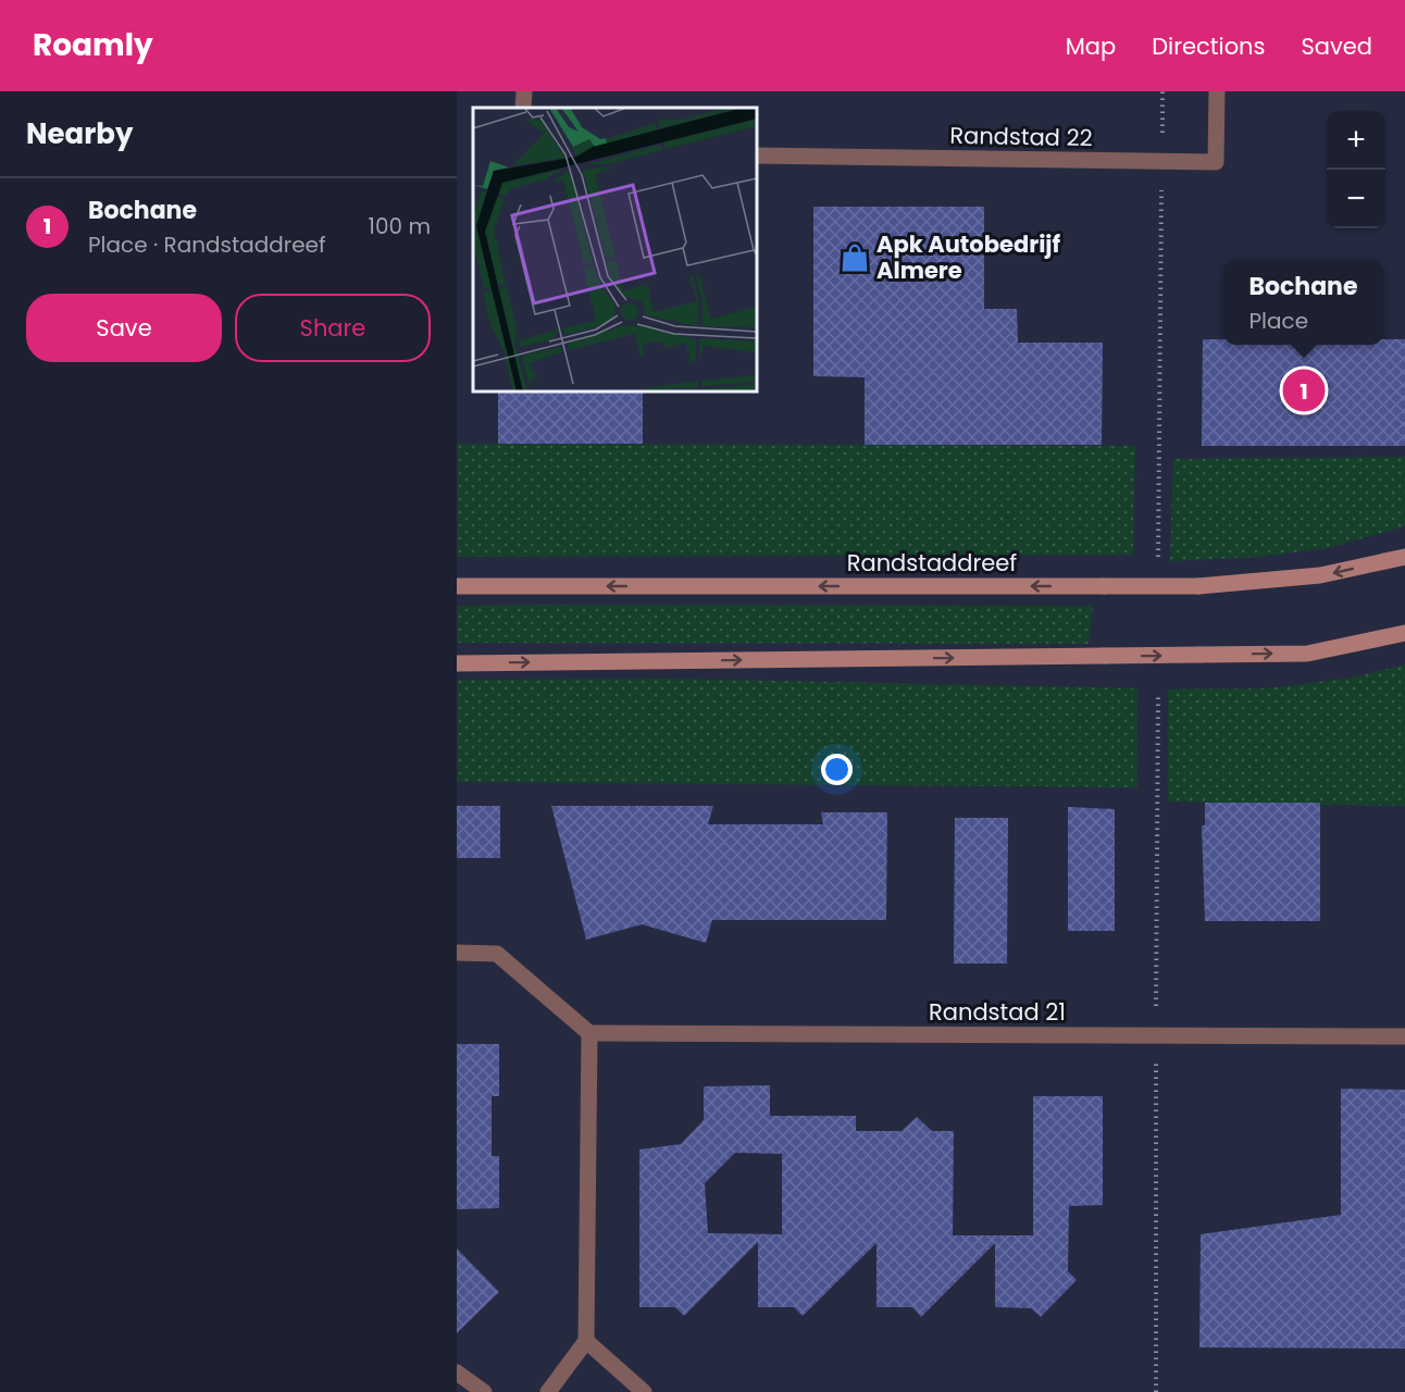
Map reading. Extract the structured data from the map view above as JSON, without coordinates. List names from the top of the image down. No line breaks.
{"streets":{"main road":["Randstaddreef"],"street":["Randstad 22","Randstad 21"]},"places":{"shop":["Apk Autobedrijf Almere"]},"page":{"header":"Roamly","nav":["Map","Directions","Saved"],"heading":"Nearby","map_buttons":["+","−"],"list":[{"mark":"1","name":"Bochane","note":"Place · Randstaddreef","value":"100 m"}],"popup":["Bochane","Place"],"buttons":["Save","Share"],"pins":"1"}}
